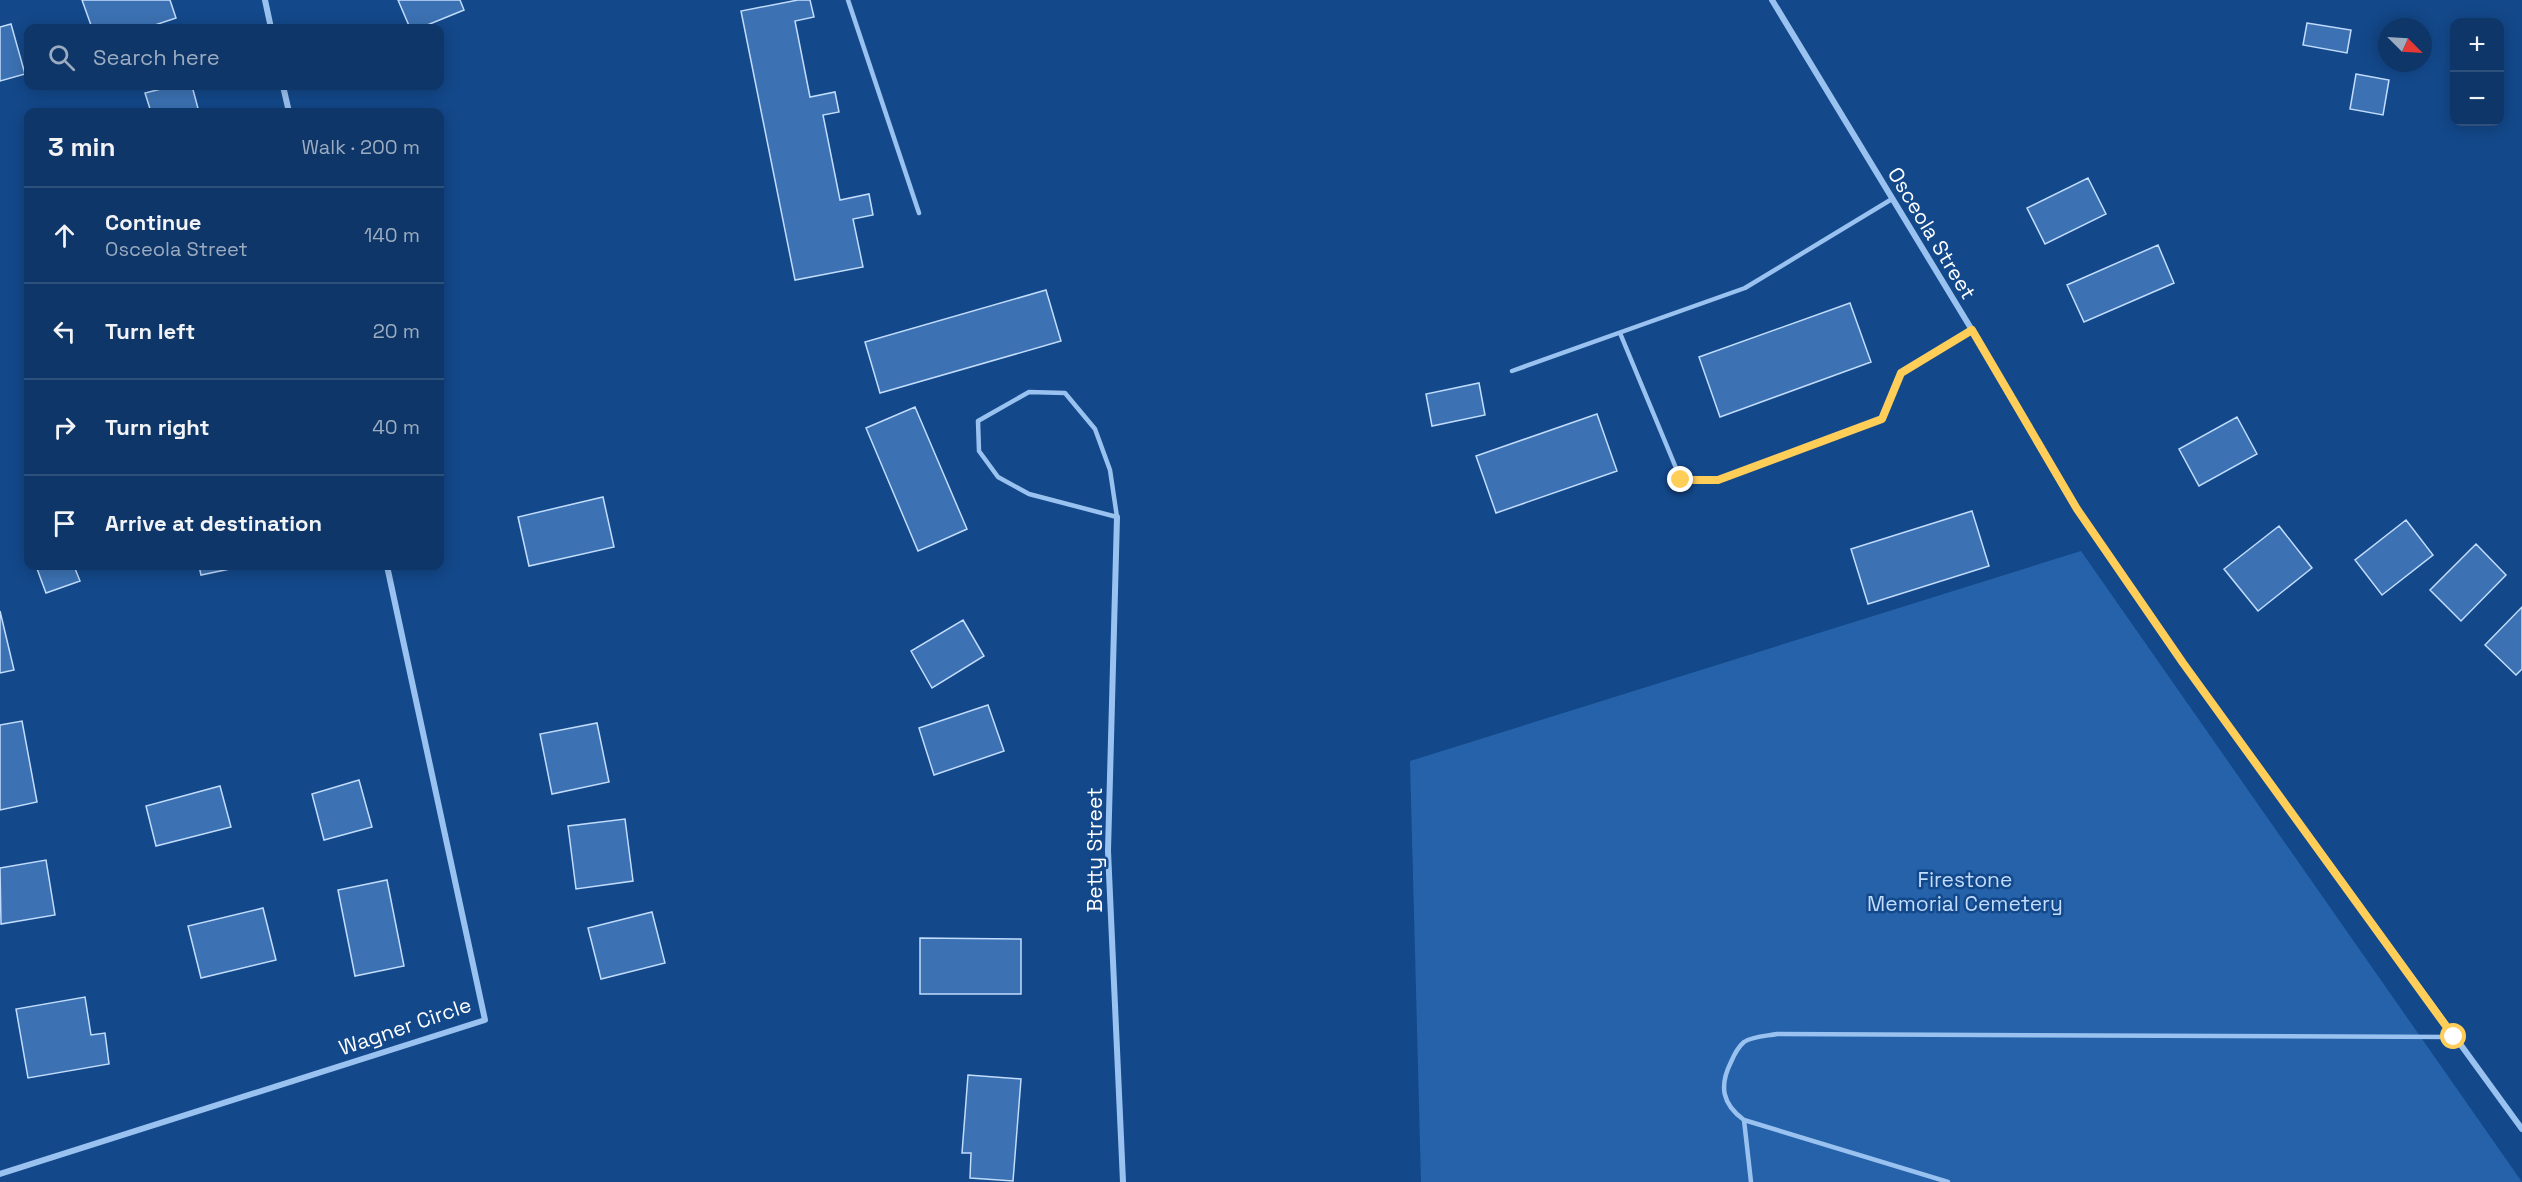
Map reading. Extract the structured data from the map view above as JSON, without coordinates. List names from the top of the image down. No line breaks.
{"streets":{"street":["Osceola Street","Betty Street","Wagner Circle"]},"parks":["Firestone Memorial Cemetery"],"north":"bottom right","page":{"map_buttons":["+","−"],"search":"Search here","heading":["3 min","Walk · 200 m"],"list":[["Continue","Osceola Street","140 m"],["Turn left","20 m"],["Turn right","40 m"],"Arrive at destination"]}}
